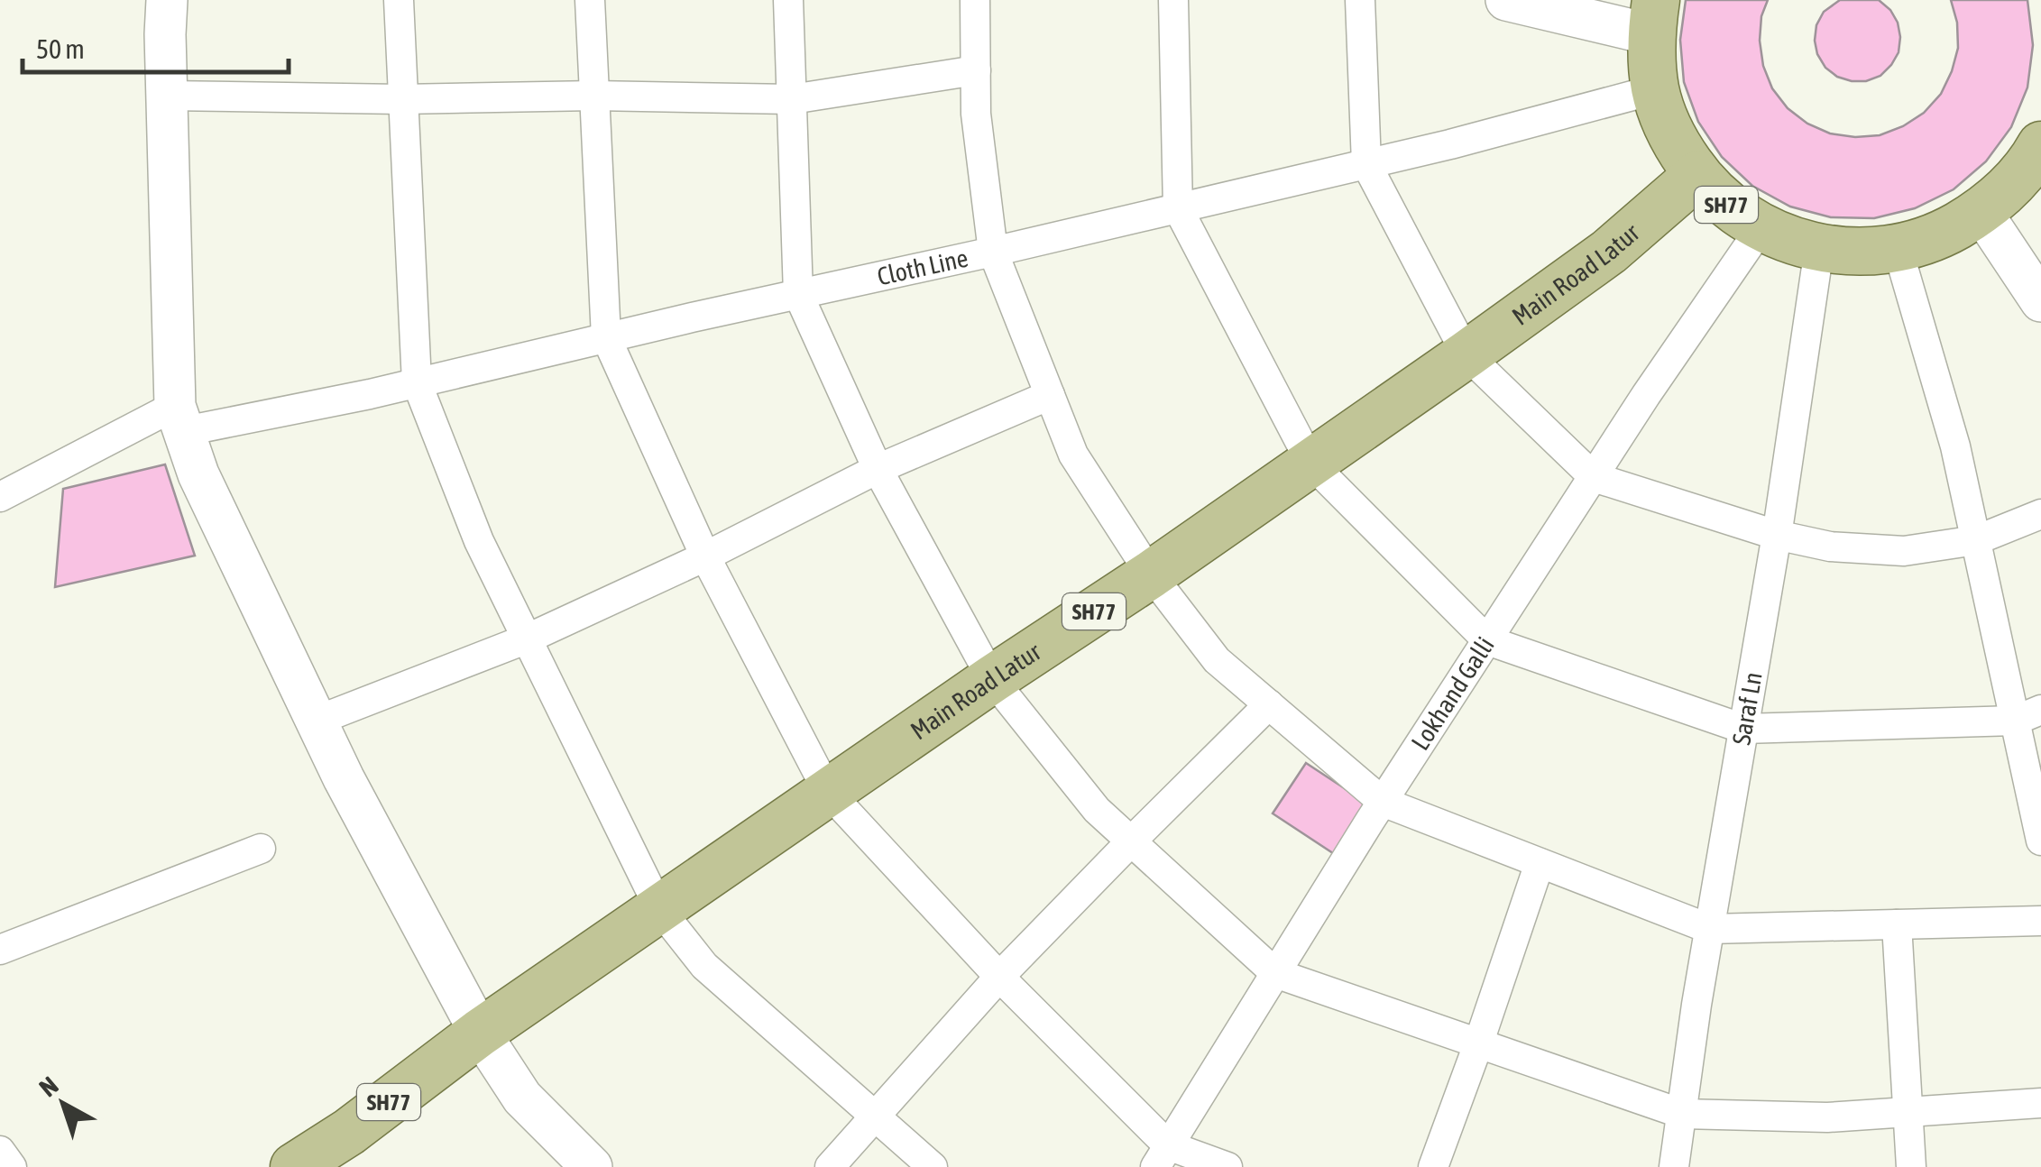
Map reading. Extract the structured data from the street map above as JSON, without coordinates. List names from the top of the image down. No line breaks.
{"streets":{"main road":["SH77","Main Road Latur"],"street":["Cloth Line","Lokhand Galli","Saraf Ln"]},"crossings":[["SH77","Cloth Line"],["SH77","Main Road Latur"],["SH77","Lokhand Galli"],["SH77","Saraf Ln"]],"scale_bar":"50 m","north":"top left"}
